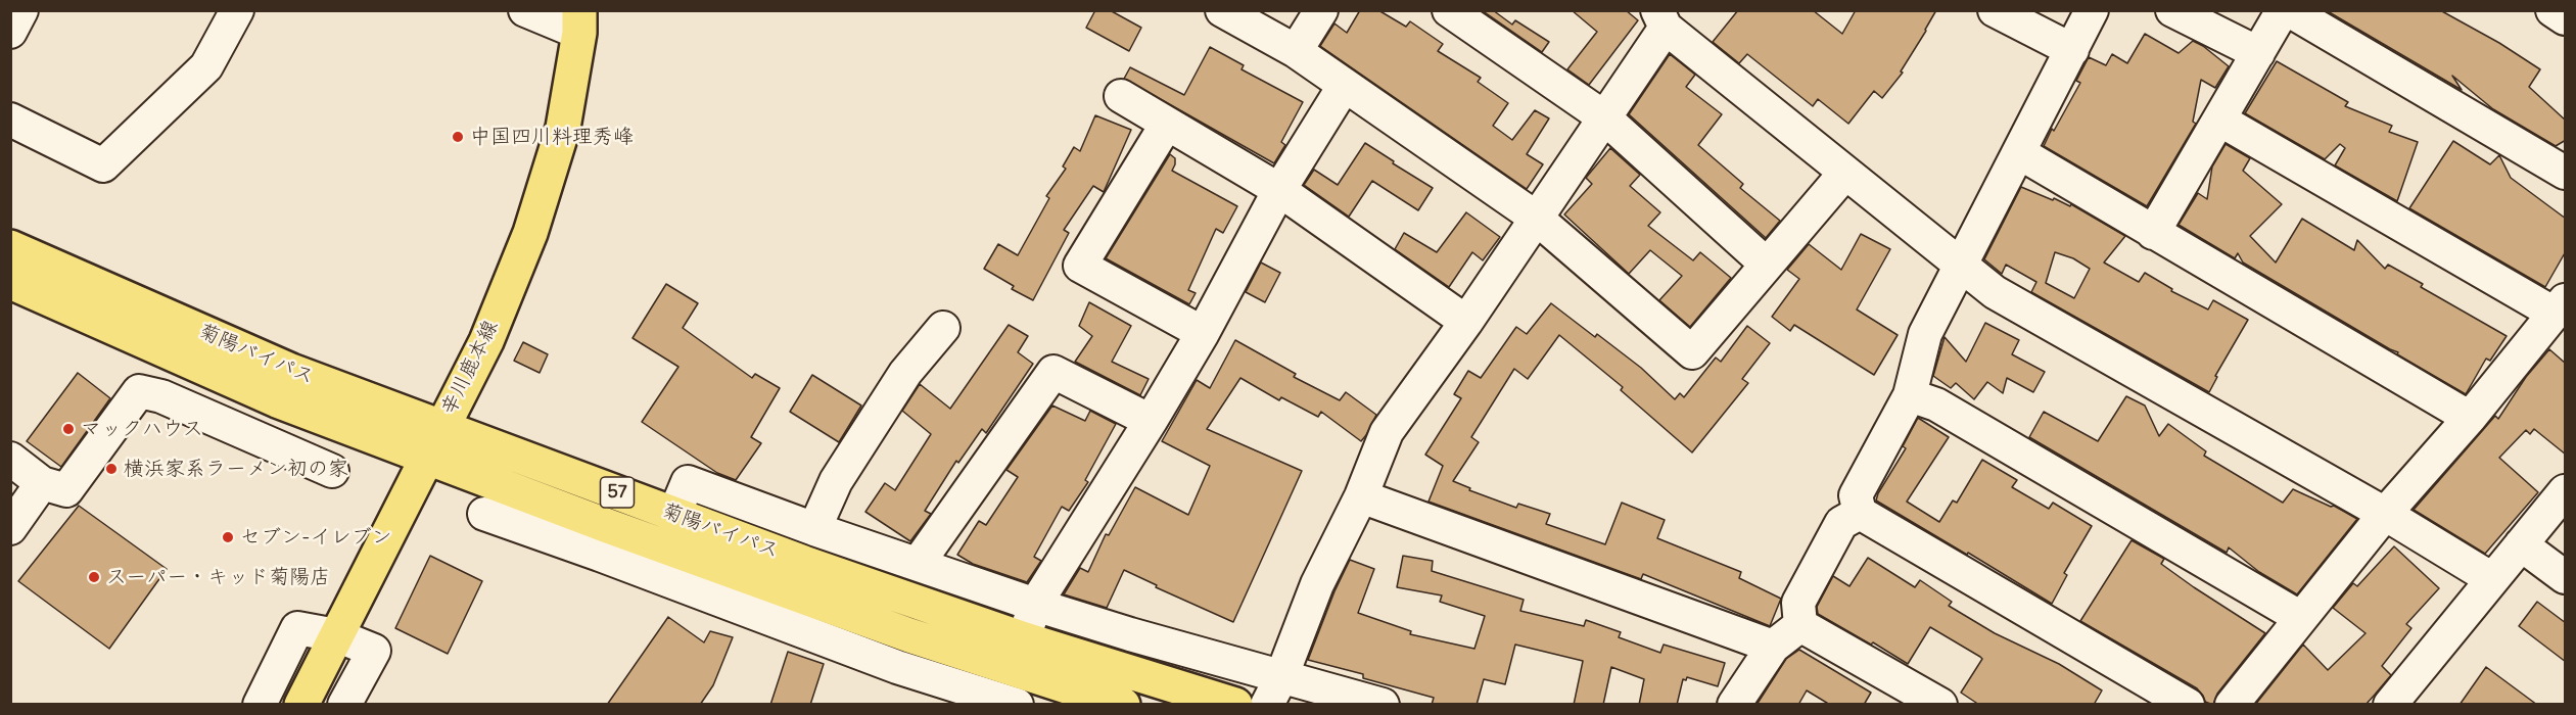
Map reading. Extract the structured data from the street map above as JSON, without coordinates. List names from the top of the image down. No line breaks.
{"streets":{"main road":["菊陽バイパス","辛川鹿本線","57"]},"crossings":[["菊陽バイパス","辛川鹿本線"]],"places":["中国四川料理秀峰","マックハウス","横浜家系ラーメン初の家","セブン-イレブン","スーパー・キッド菊陽店"]}
